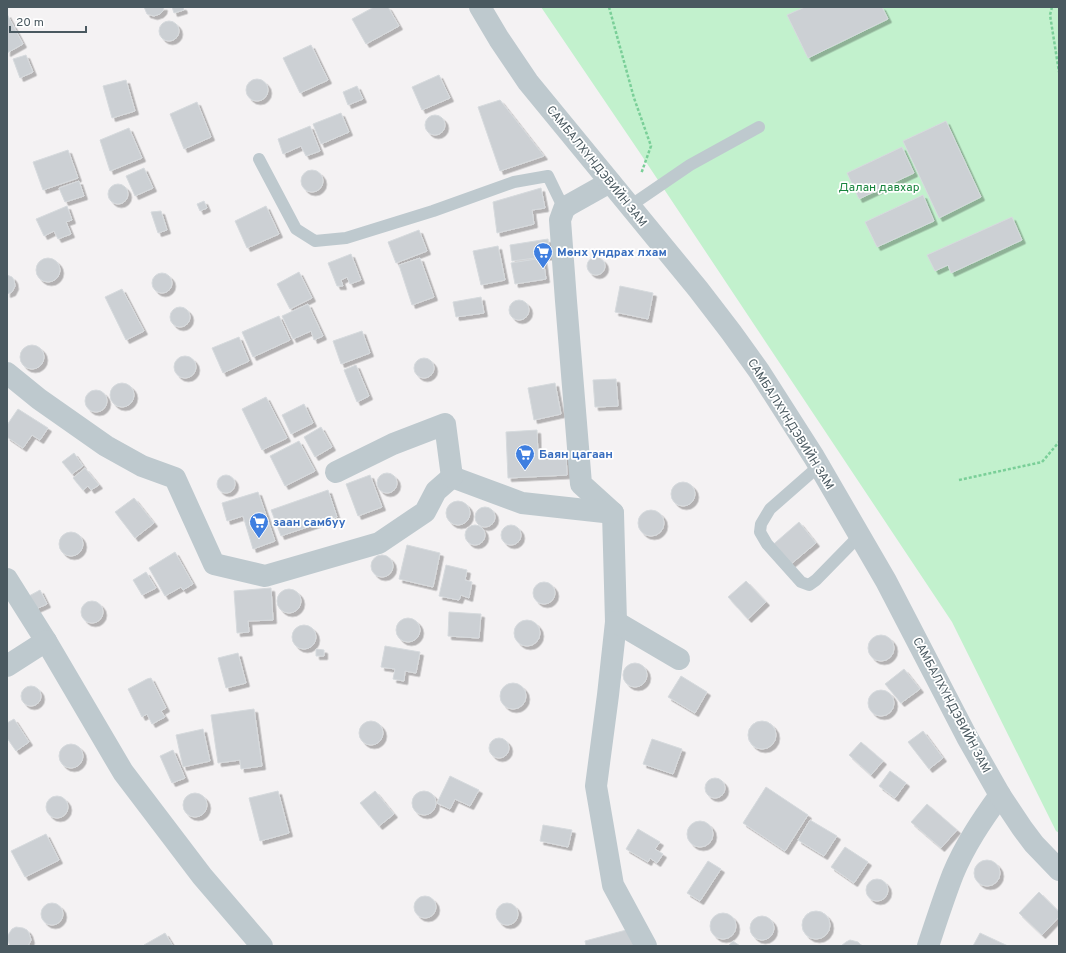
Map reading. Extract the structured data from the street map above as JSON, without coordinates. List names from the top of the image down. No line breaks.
{"streets":{"street":["САМБАЛХҮНДЭВИЙН ЗАМ"]},"parks":["Далан давхар"],"places":{"supermarket":["Мөнх ундрах лхам","Баян цагаан","заан самбуу"]},"scale_bar":"20 m"}
